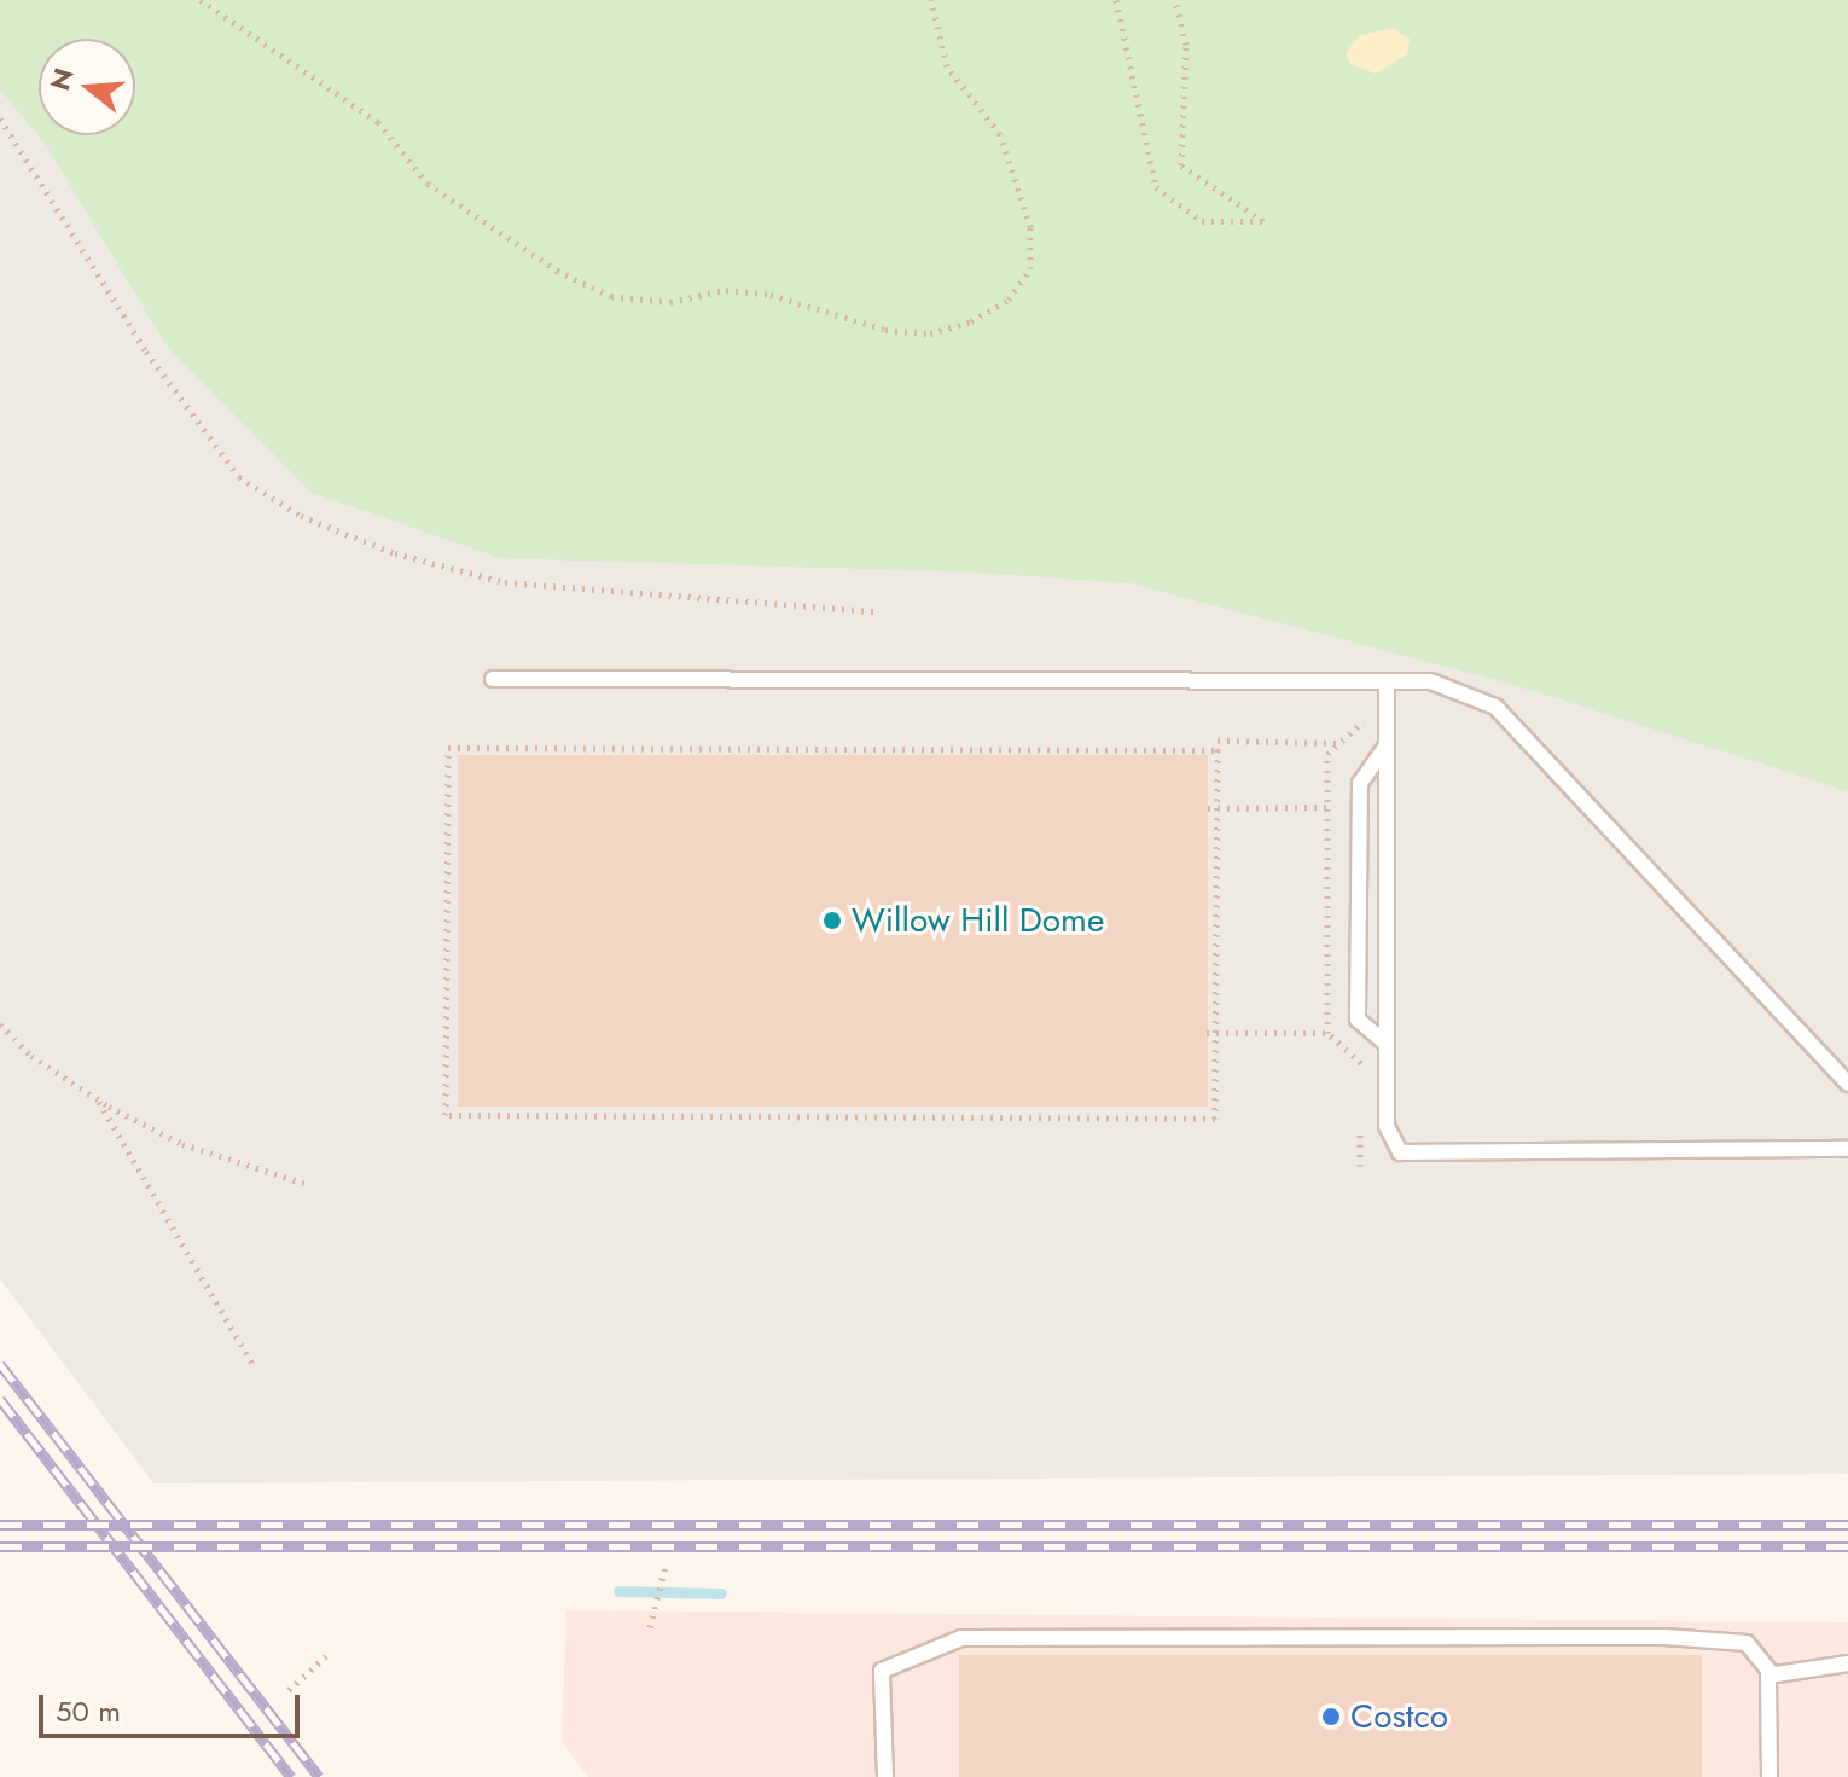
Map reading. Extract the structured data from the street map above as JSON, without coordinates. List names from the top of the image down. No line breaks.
{"places":["Willow Hill Dome","Costco"],"scale_bar":"50 m","north":"left"}
